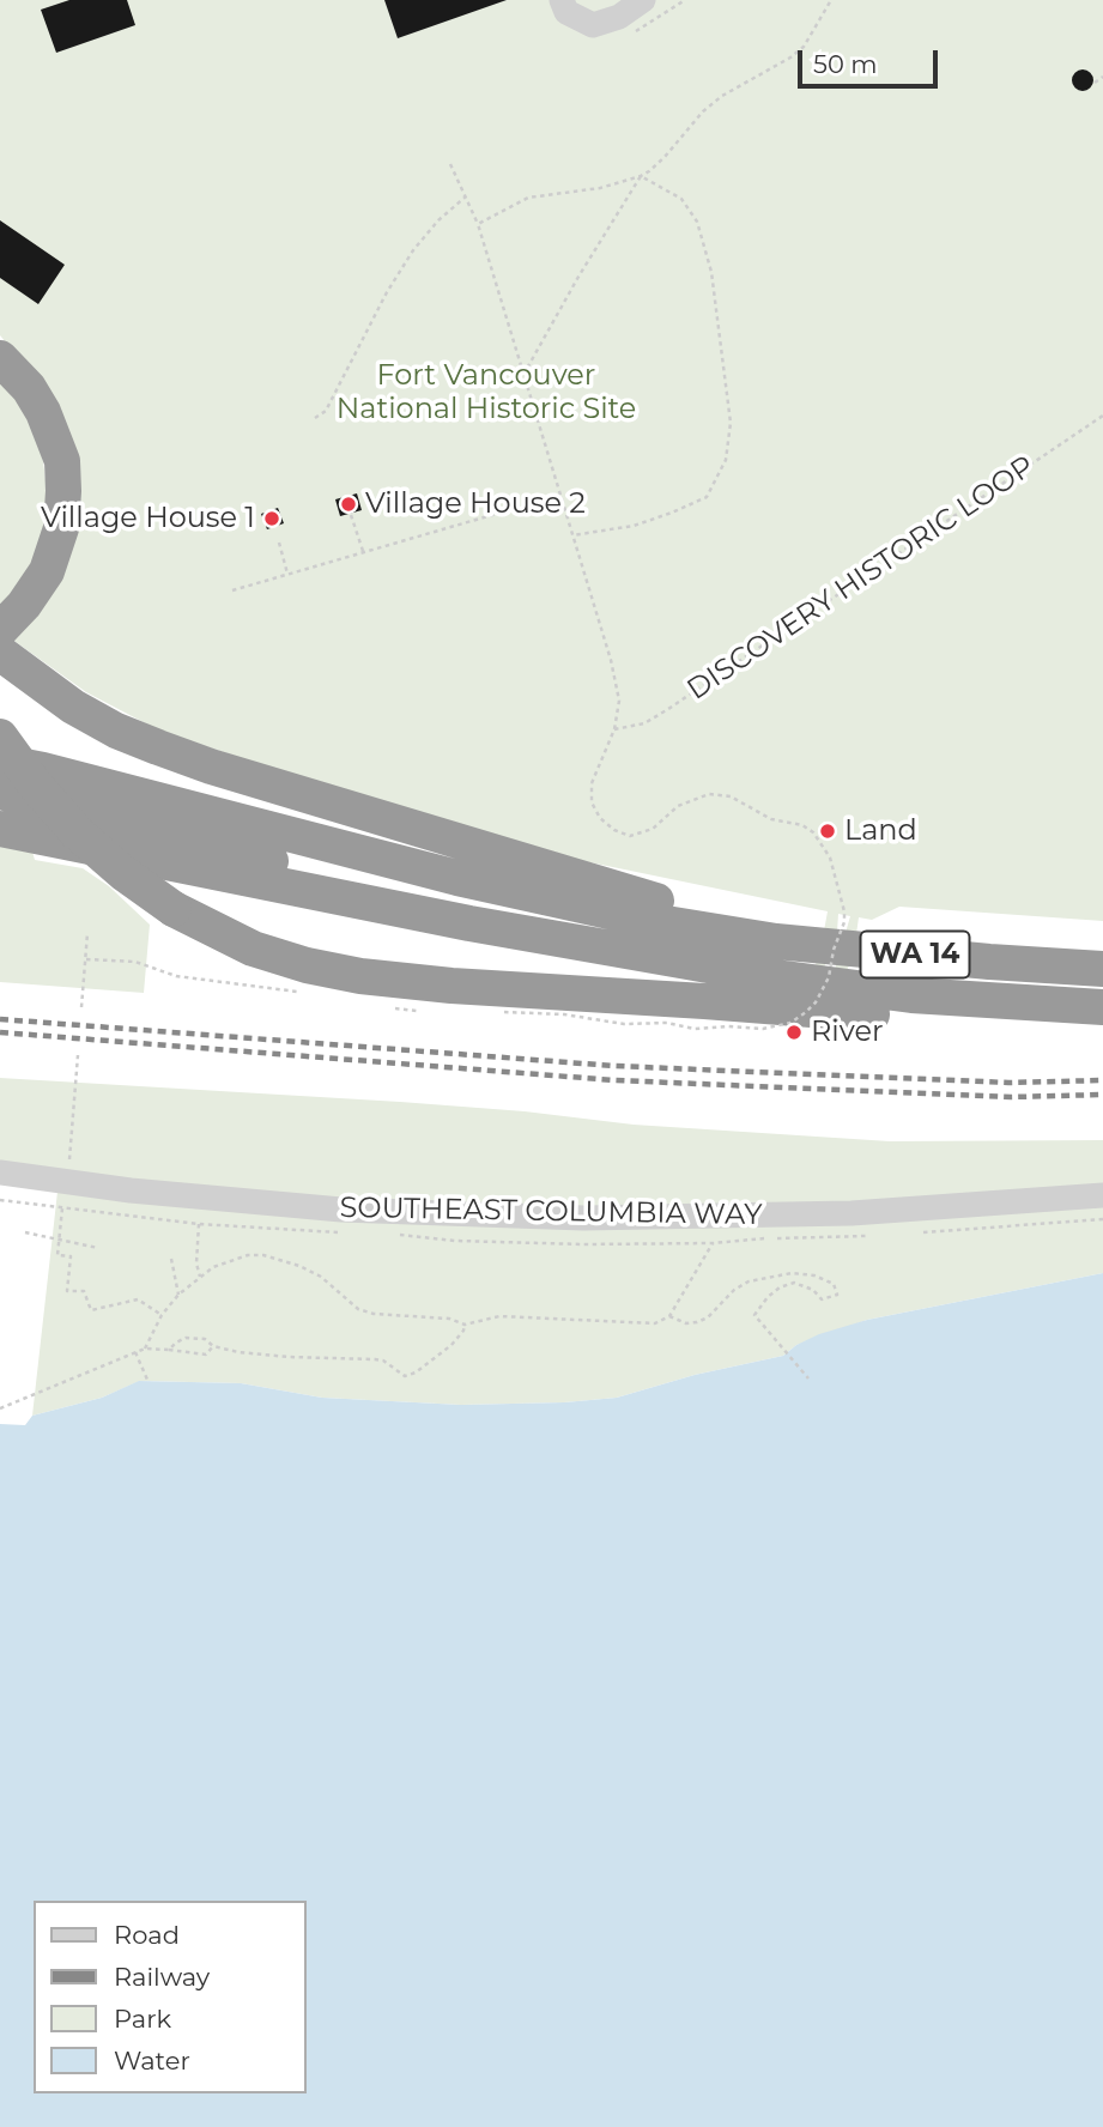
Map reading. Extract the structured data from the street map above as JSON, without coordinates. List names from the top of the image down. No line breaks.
{"streets":{"highway":["WA 14"],"street":["SOUTHEAST COLUMBIA WAY"],"path":["DISCOVERY HISTORIC LOOP"]},"parks":["Fort Vancouver National Historic Site"],"places":["Village House 2","Village House 1","Land","River"],"legend":["Road","Railway","Park","Water"],"scale_bar":"50 m"}
